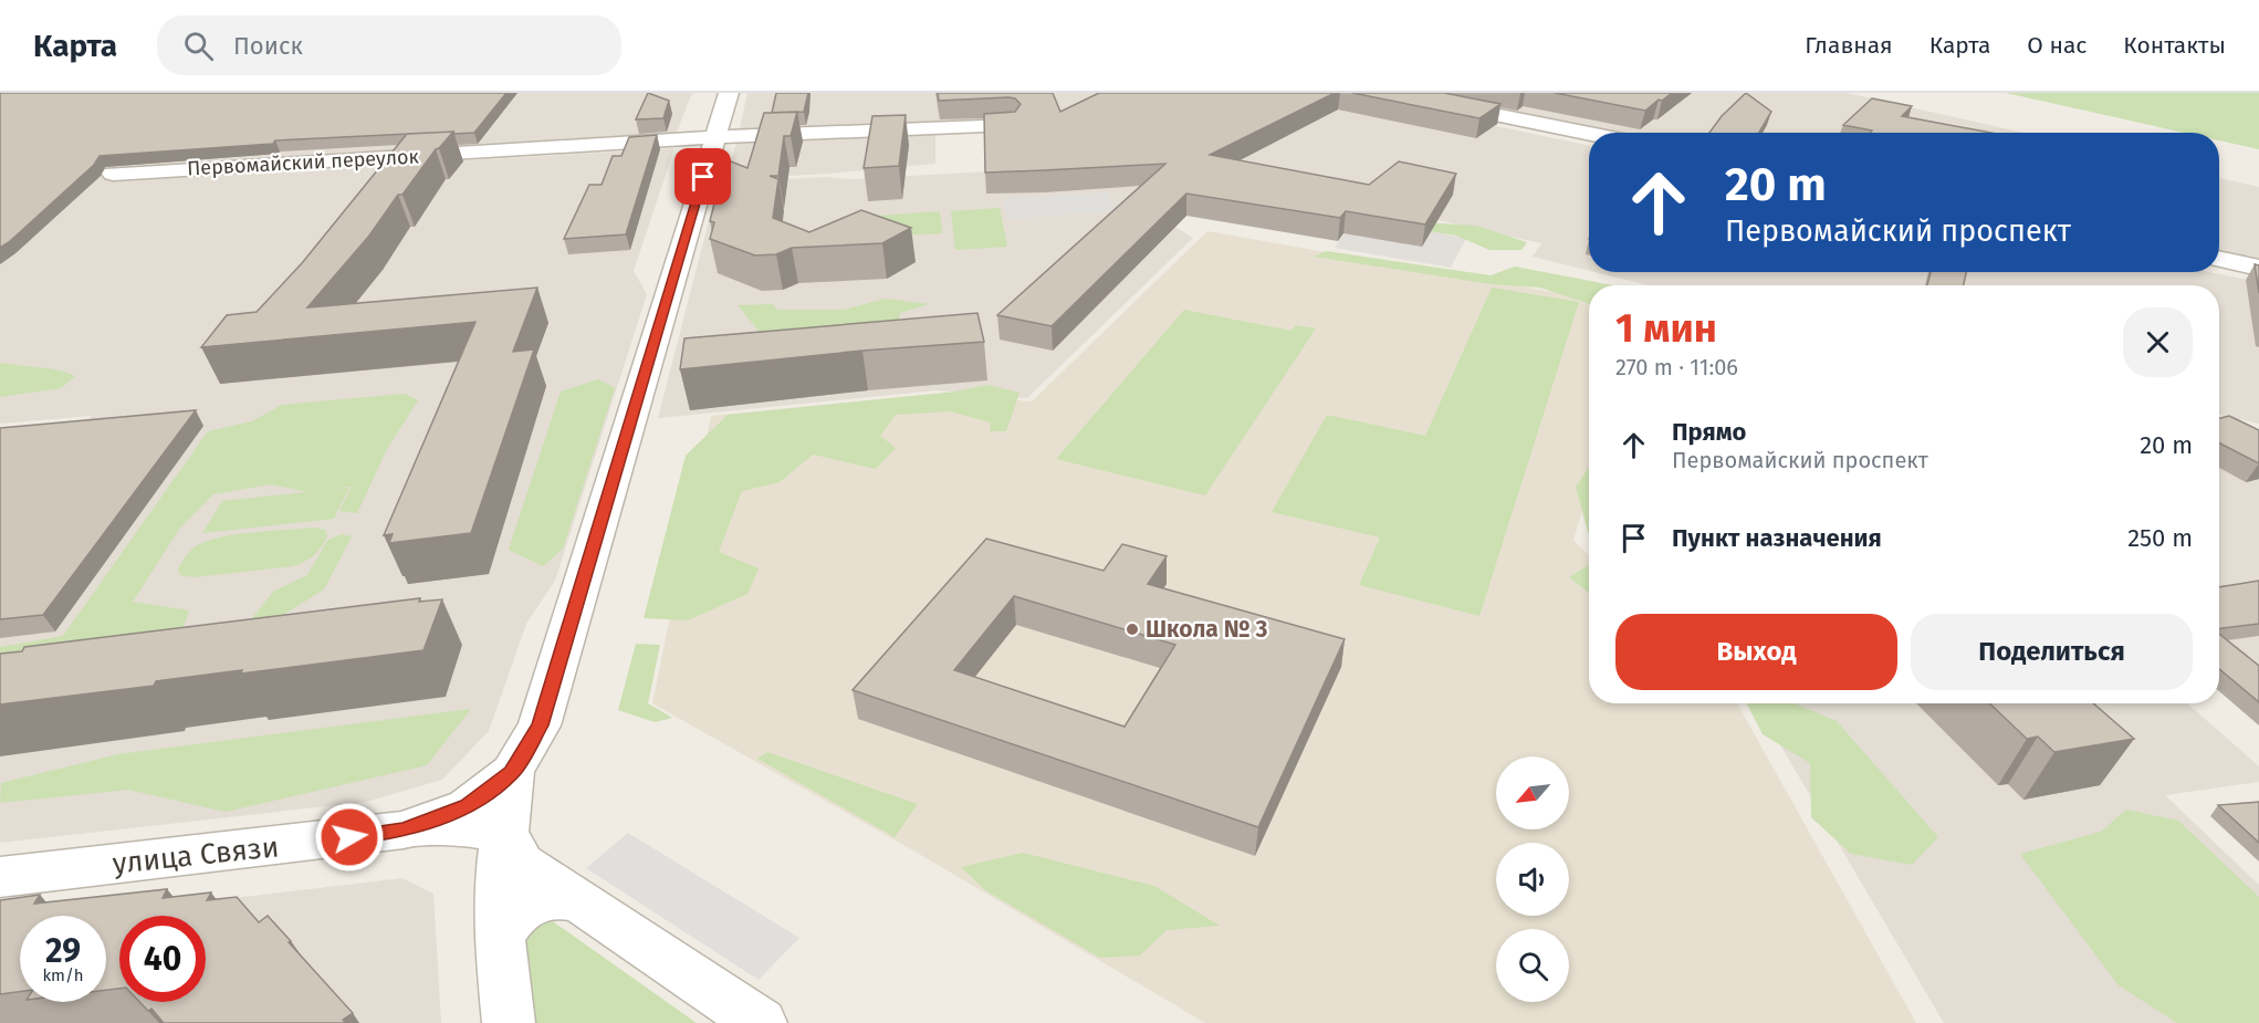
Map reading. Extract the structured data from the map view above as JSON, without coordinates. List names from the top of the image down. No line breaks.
{"streets":{"street":["Первомайский переулок","улица Связи"]},"places":["Школа № 3"],"north":"bottom left","page":{"header":"Карта","search":"Поиск","nav":["Главная","Карта","О нас","Контакты"],"turn":["20 m","Первомайский проспект"],"heading":["1 мин","270 m · 11:06"],"list":[{"name":"Прямо","note":"Первомайский проспект","value":"20 m"},{"name":"Пункт назначения","value":"250 m"}],"buttons":["Выход","Поделиться"],"speed":"29 km/h","limit":"40"}}
